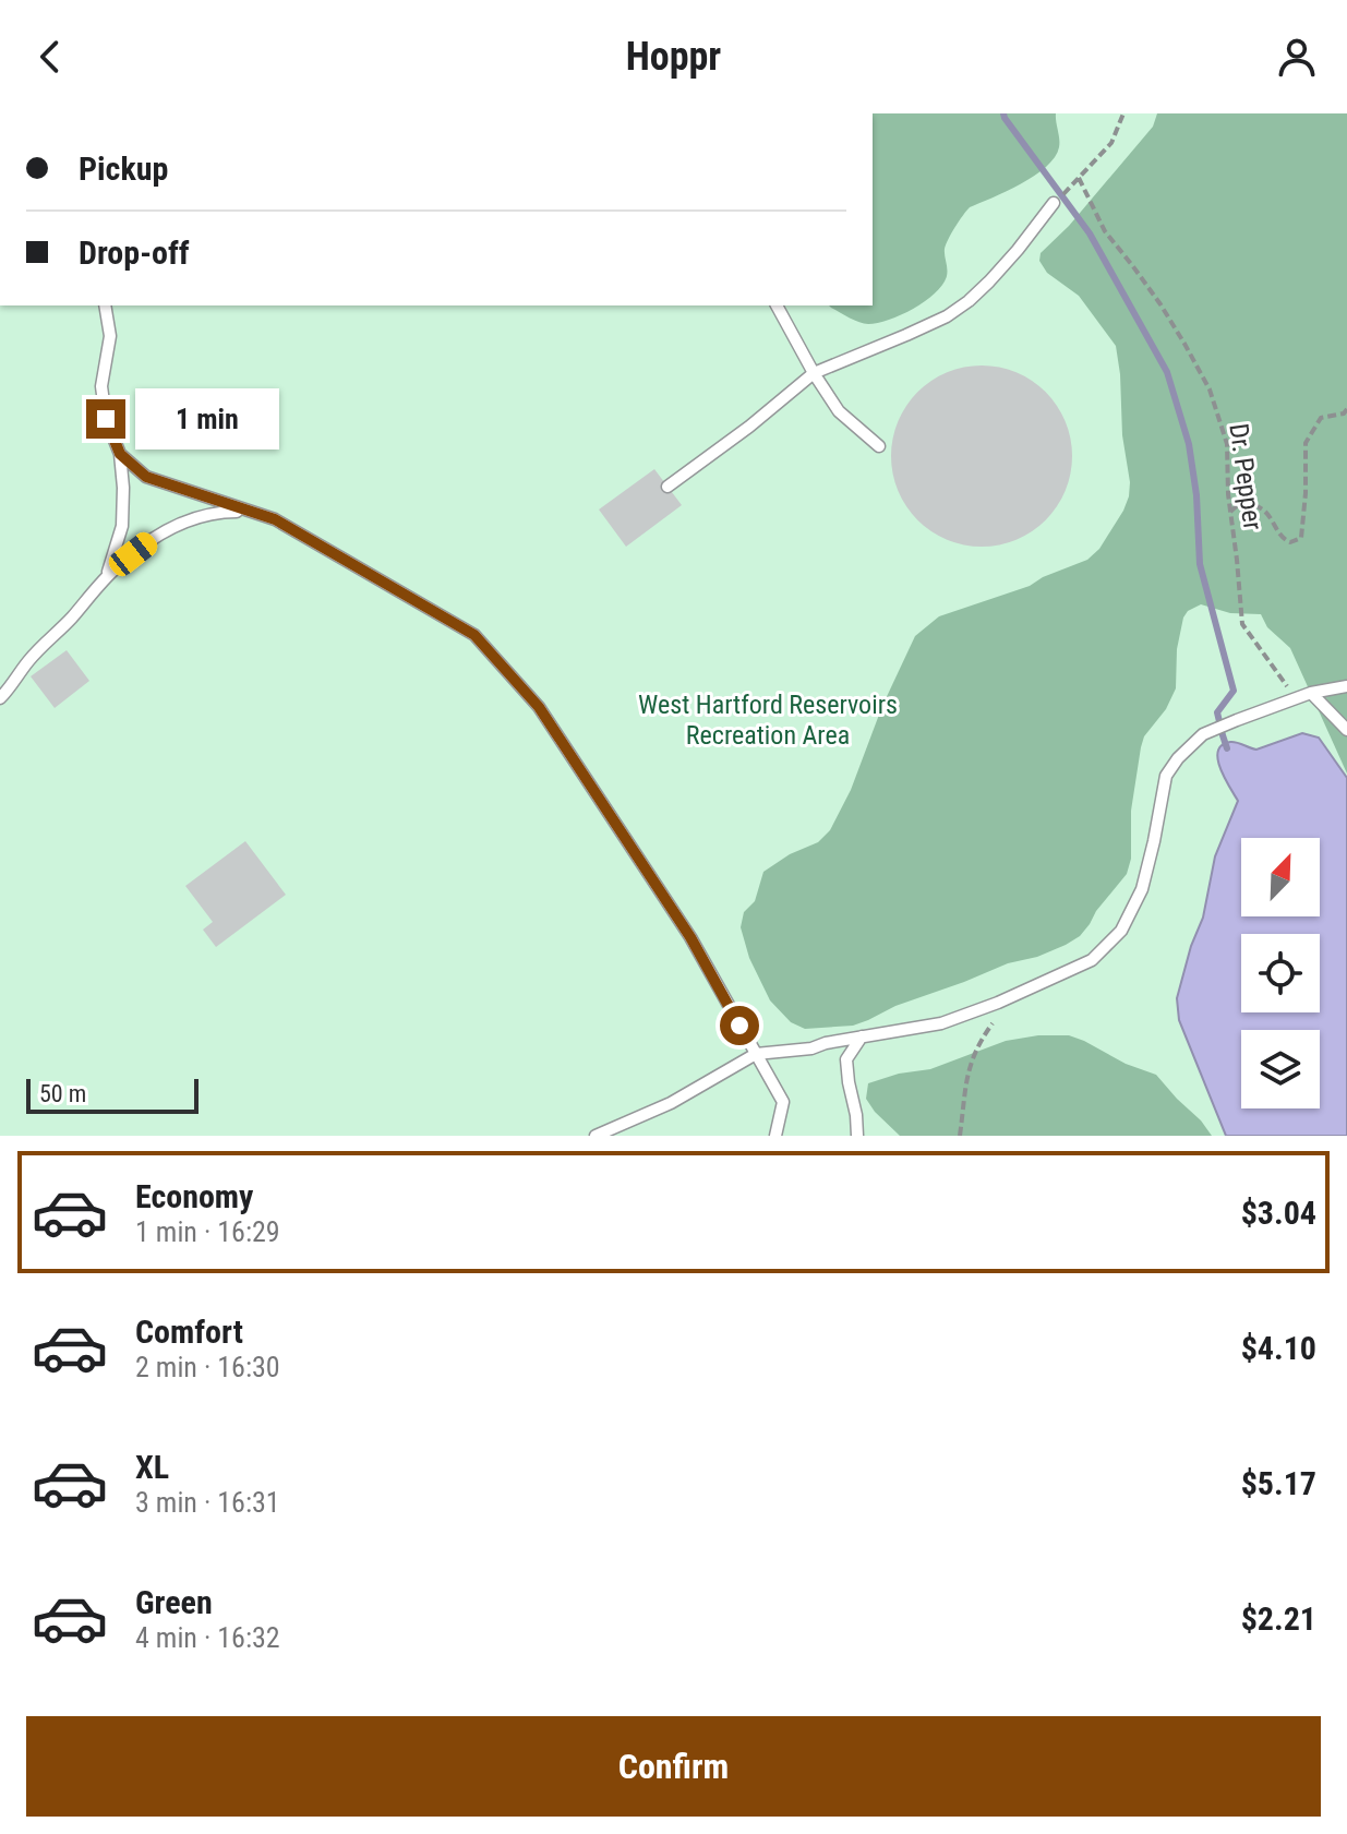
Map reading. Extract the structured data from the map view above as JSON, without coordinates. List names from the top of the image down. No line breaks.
{"streets":{"path":["Dr. Pepper"]},"parks":["West Hartford Reservoirs Recreation Area"],"scale_bar":"50 m","north":"top right","page":{"header":"Hoppr","banner":["Pickup","Drop-off"],"bubble":"1 min","scale":"50 m","list":[{"name":"Economy","note":"1 min · 16:29","value":"$3.04"},{"name":"Comfort","note":"2 min · 16:30","value":"$4.10"},{"name":"XL","note":"3 min · 16:31","value":"$5.17"},{"name":"Green","note":"4 min · 16:32","value":"$2.21"}],"buttons":"Confirm"}}
